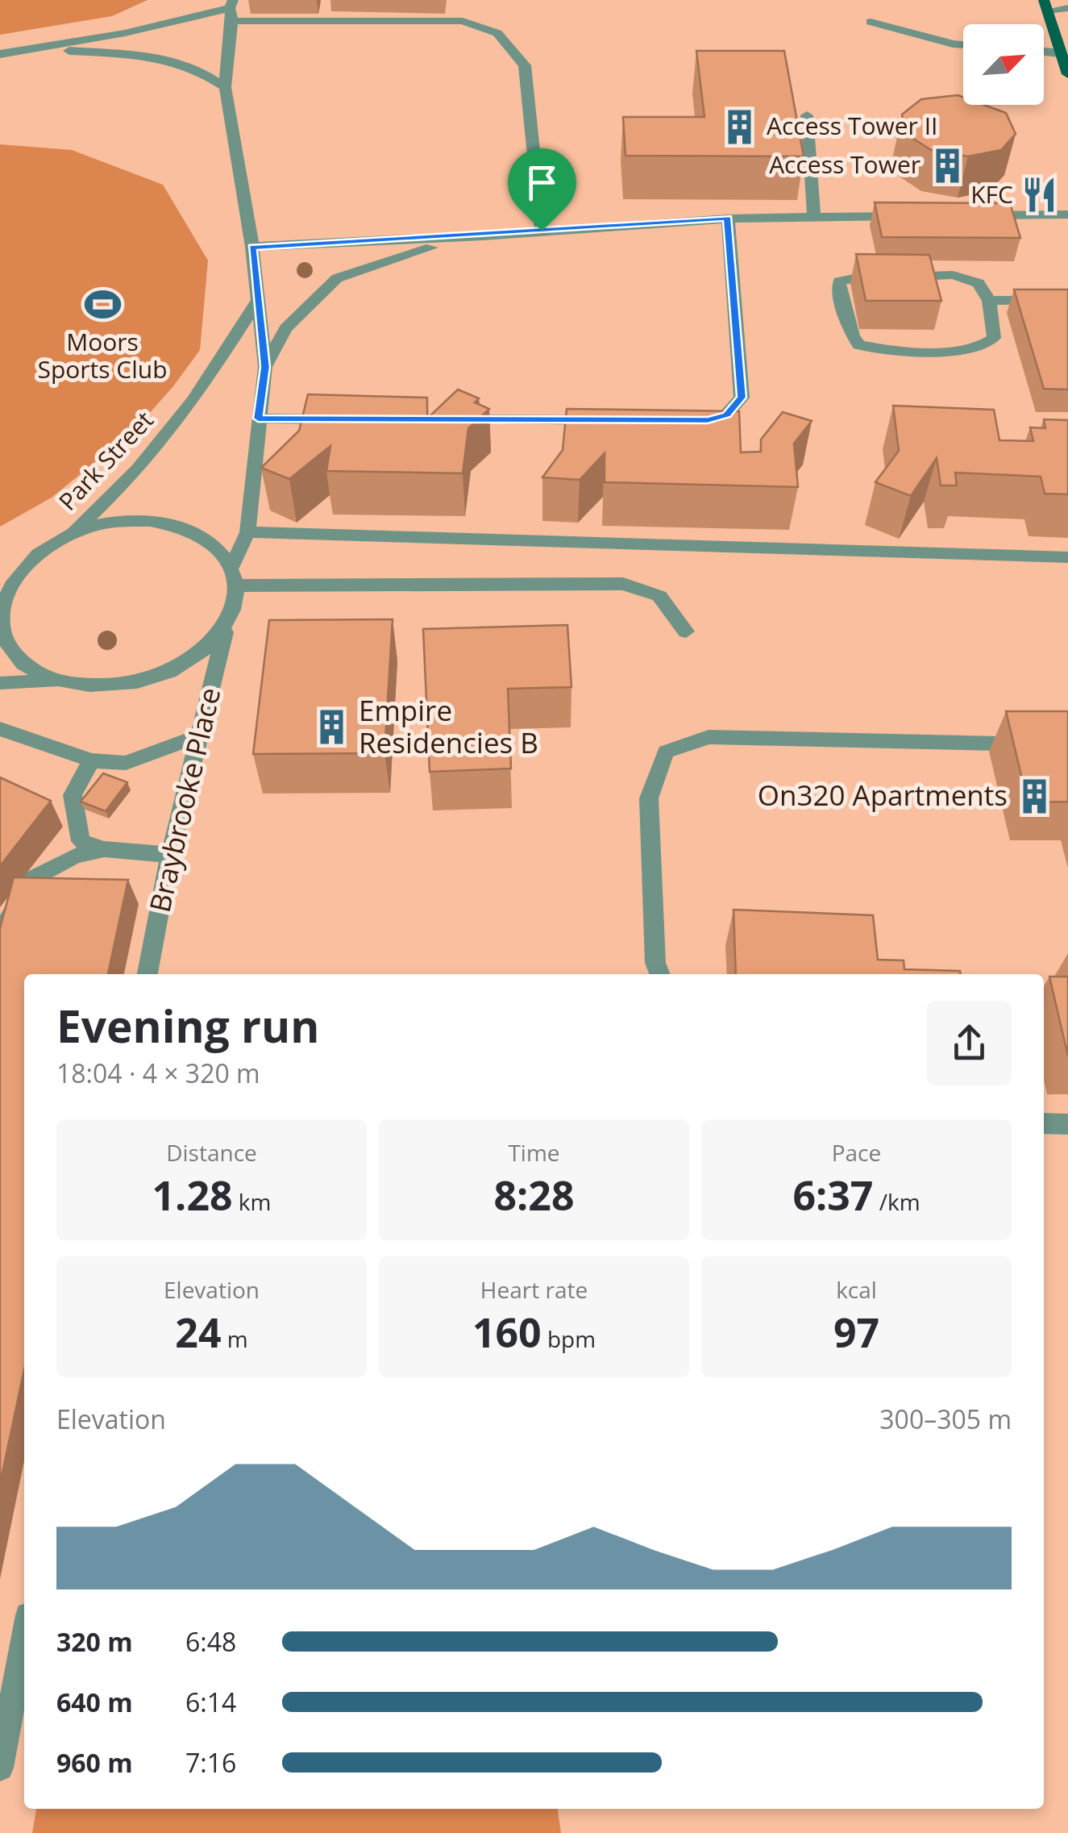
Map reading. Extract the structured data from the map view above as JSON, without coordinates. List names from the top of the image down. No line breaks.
{"streets":{"street":["Park Street","Braybrooke Place"]},"crossings":[["Park Street","Braybrooke Place"]],"places":{"building":["Access Tower II","Access Tower","Empire Residencies B","On320 Apartments"],"restaurant":["KFC"],"sports":["Moors Sports Club"]},"north":"top right","page":{"heading":["Evening run","18:04 · 4 × 320 m"],"stats":[["Distance","1.28 km"],["Time","8:28"],["Pace","6:37 /km"],["Elevation","24 m"],["Heart rate","160 bpm"],["kcal","97"]],"chart":["Elevation","300–305 m"],"list":[{"name":"320 m","note":"6:48"},{"name":"640 m","note":"6:14"},{"name":"960 m","note":"7:16"}]}}
